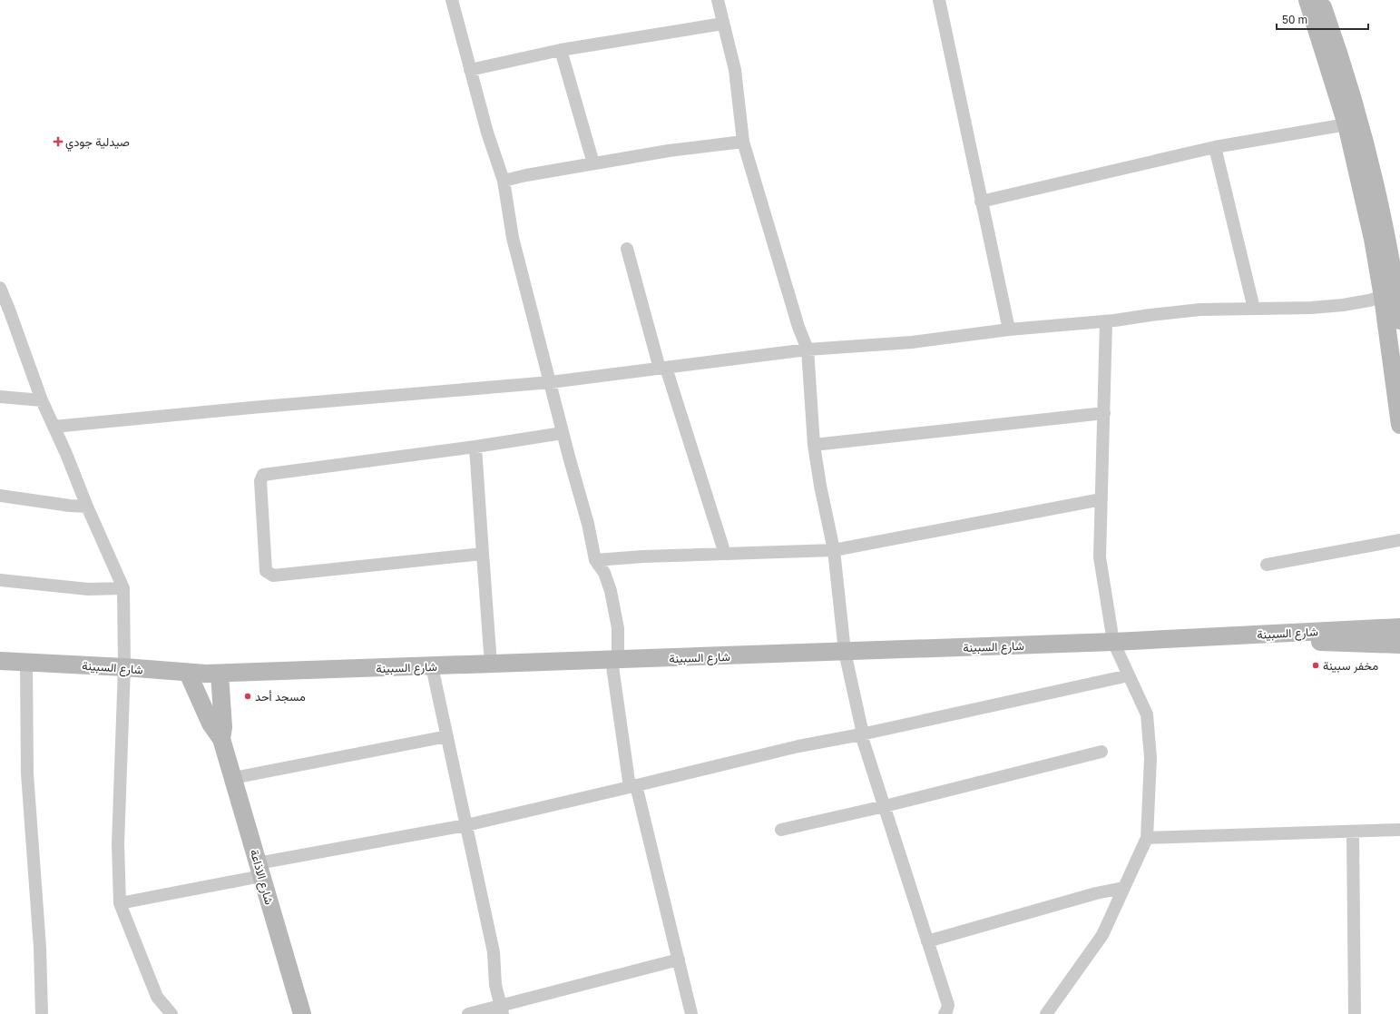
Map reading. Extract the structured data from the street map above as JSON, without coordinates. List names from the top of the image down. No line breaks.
{"streets":{"main road":["شارع السبينة","شارع الاذاعة"]},"crossings":[["شارع السبينة","شارع الاذاعة"]],"places":{"health":["صيدلية جودي"],"other":["مخفر سبينة","مسجد أحد"]},"scale_bar":"50 m"}
